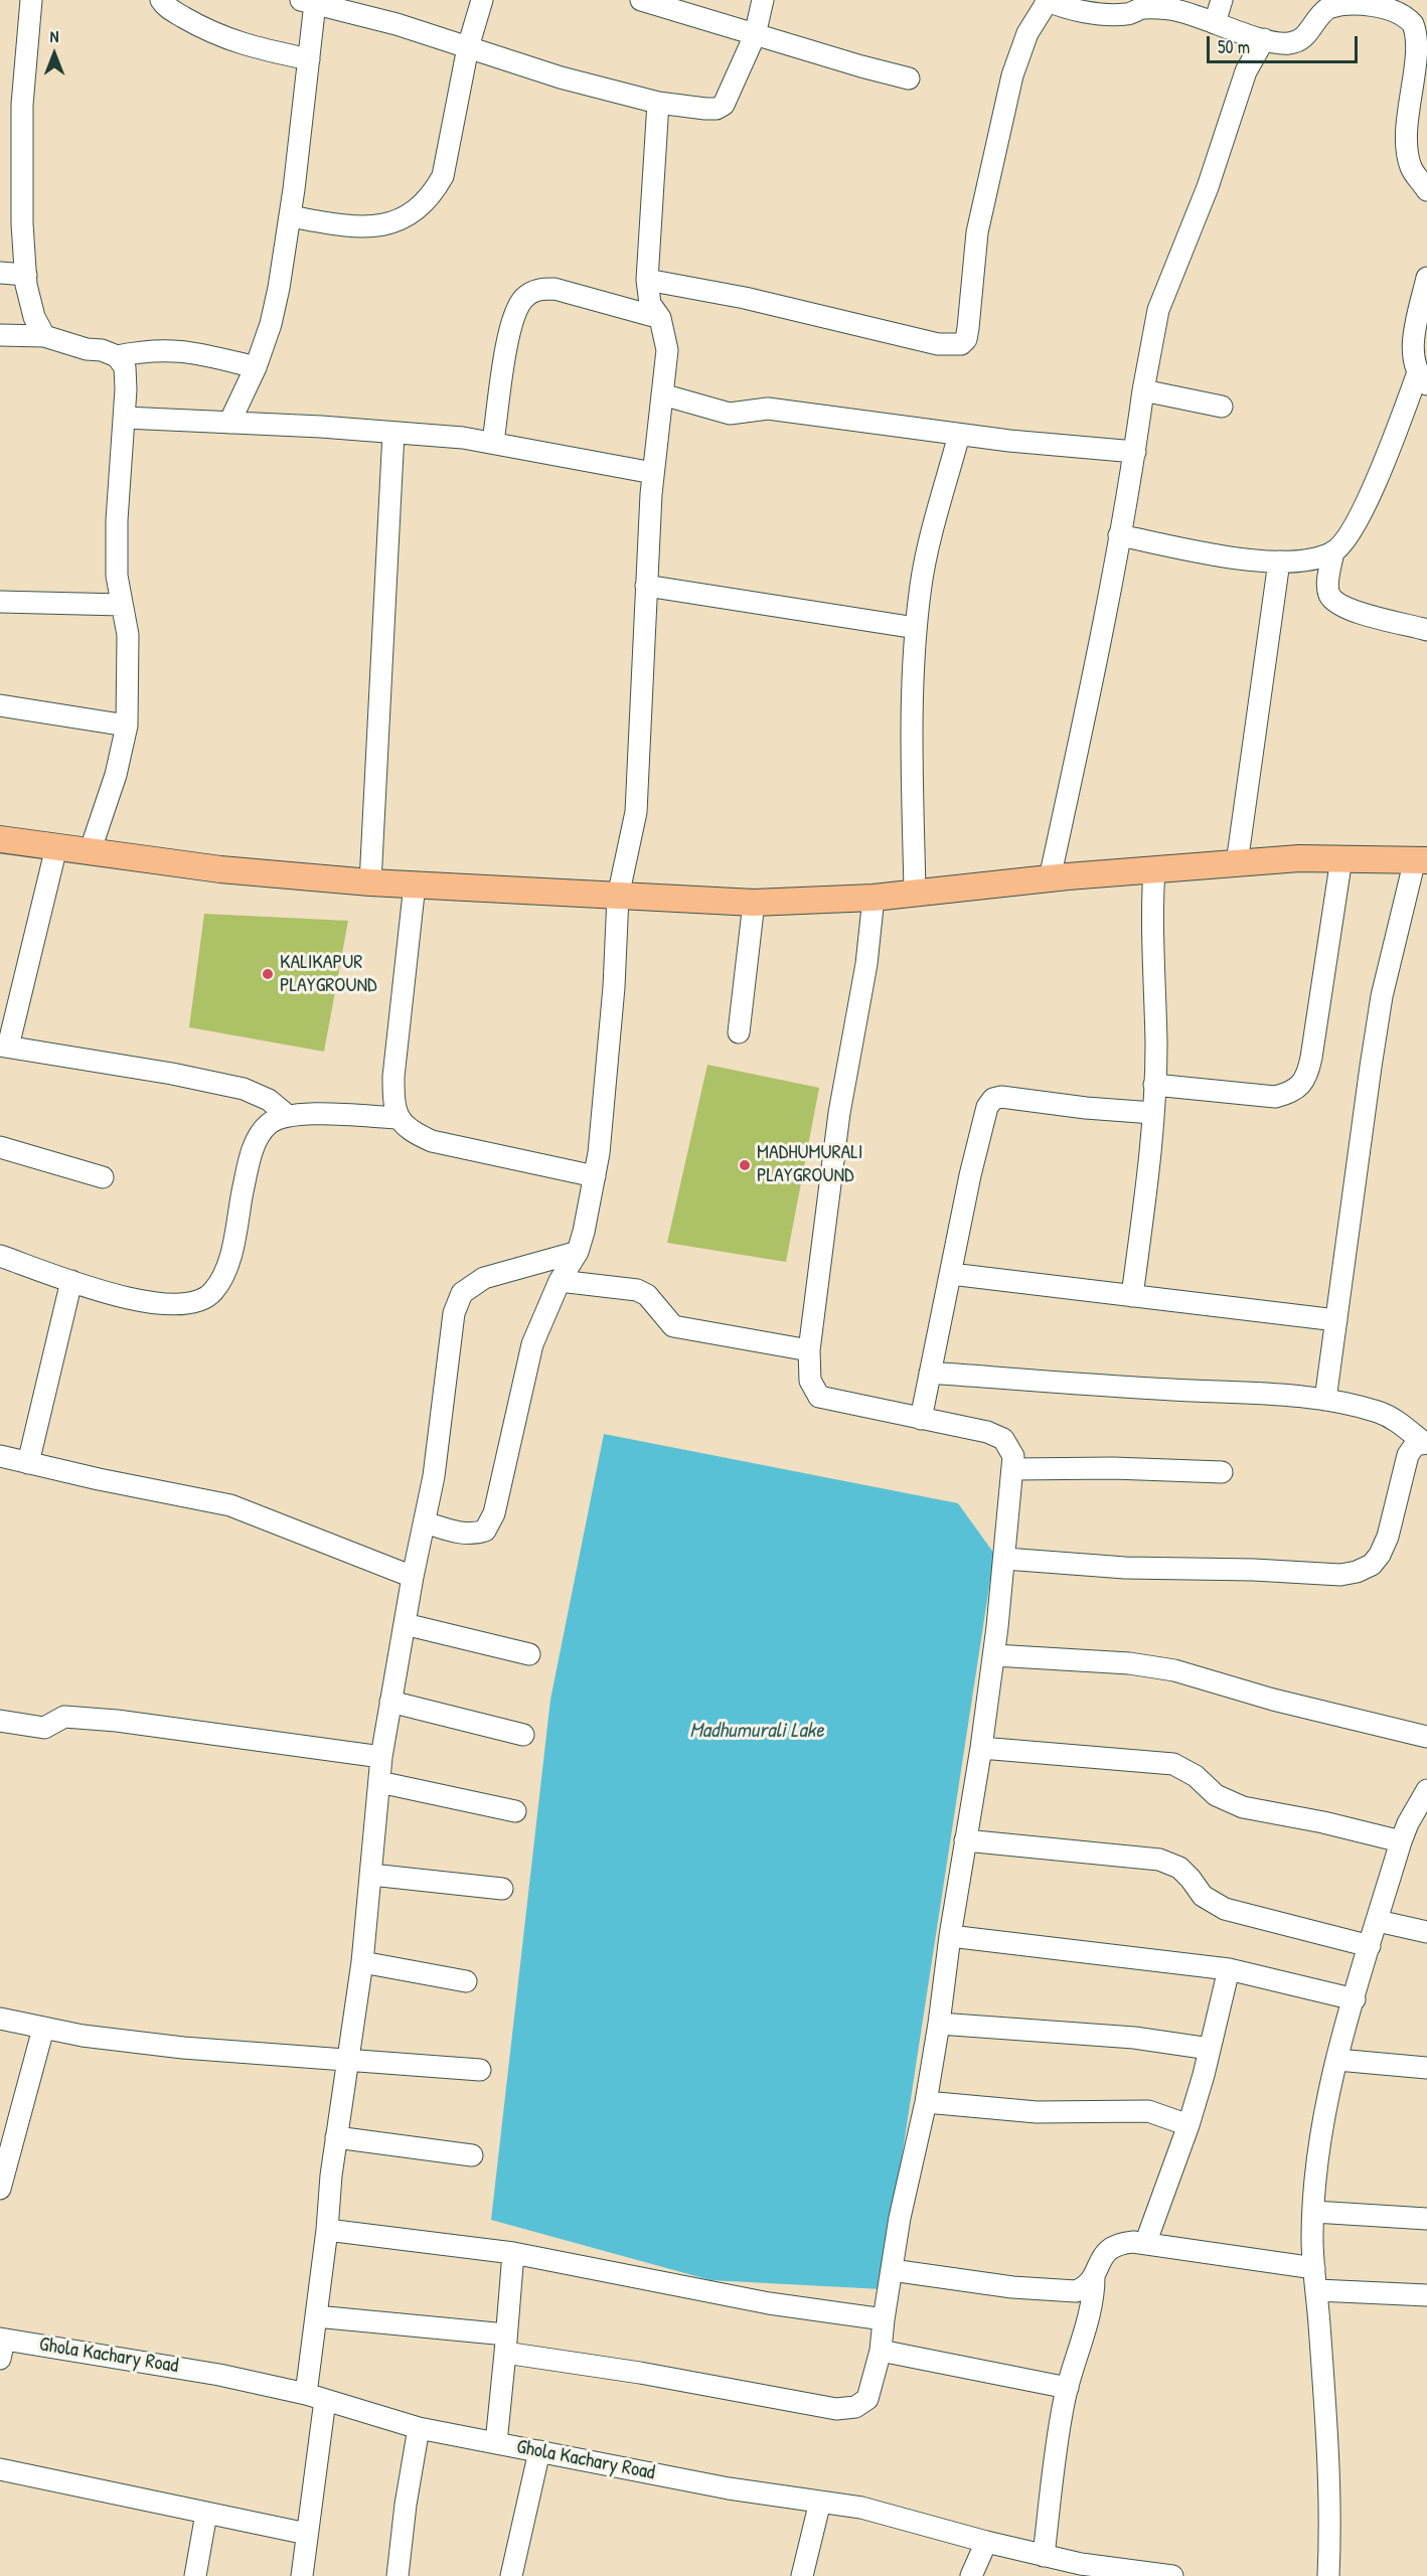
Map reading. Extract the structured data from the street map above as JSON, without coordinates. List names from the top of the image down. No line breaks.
{"streets":{"street":["Ghola Kachary Road"]},"water":["Madhumurali Lake"],"places":["KALIKAPUR PLAYGROUND","MADHUMURALI PLAYGROUND"],"scale_bar":"50 m","north":"top"}
